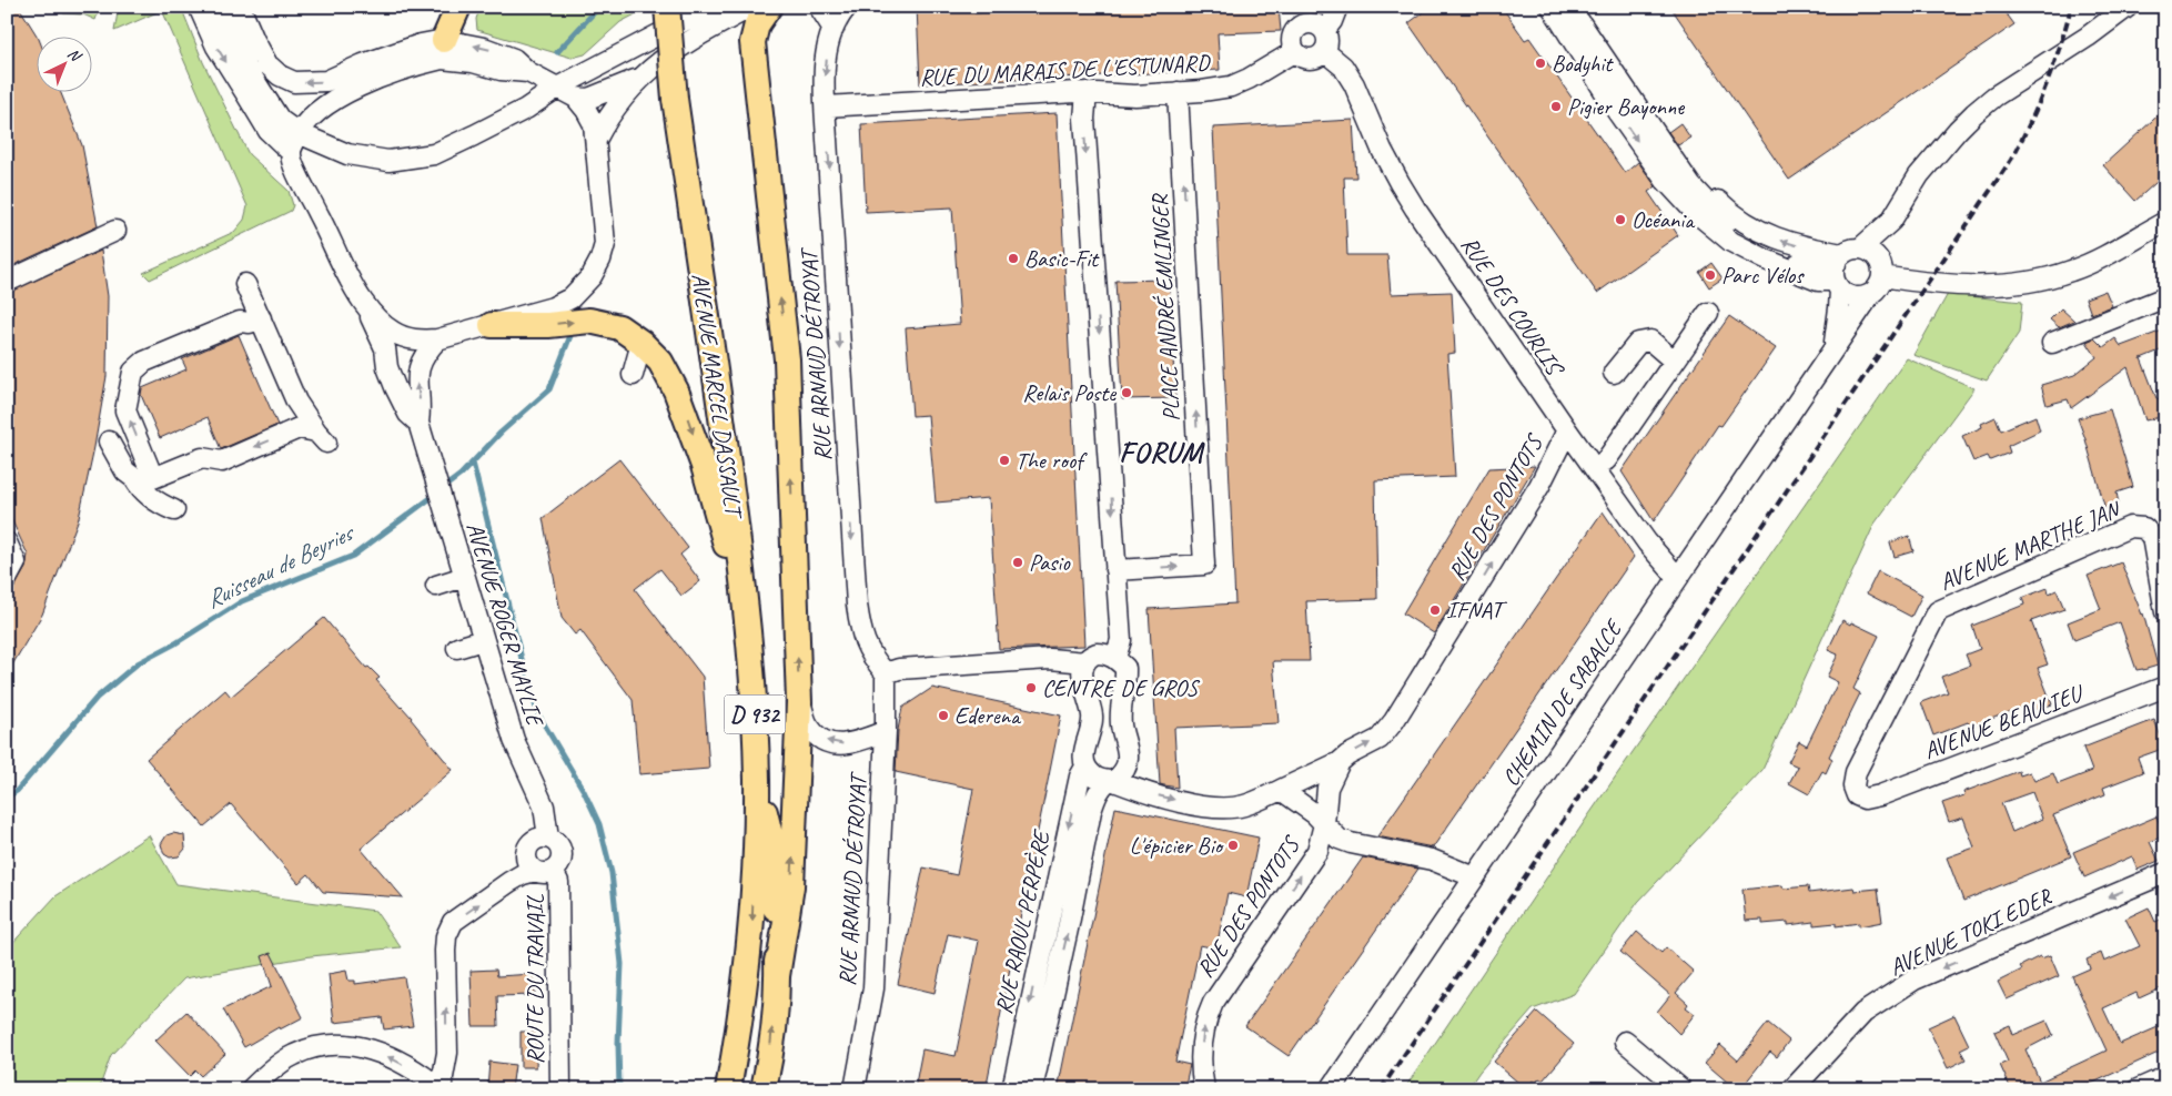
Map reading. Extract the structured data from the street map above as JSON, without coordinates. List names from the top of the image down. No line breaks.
{"streets":{"main road":["AVENUE MARCEL DASSAULT","D 932"],"street":["RUE DU MARAIS DE L'ESTUNARD","RUE DES COURLIS","PLACE ANDRÉ EMLINGER","RUE ARNAUD DÉTROYAT","RUE DES PONTOTS","AVENUE MARTHE JAN","AVENUE ROGER MAYLIE","CHEMIN DE SABALCE","AVENUE BEAULIEU","RUE RAOUL PERPÈRE","AVENUE TOKI EDER","ROUTE DU TRAVAIL"]},"crossings":[["RUE DU MARAIS DE L'ESTUNARD","RUE DES COURLIS"],["RUE DU MARAIS DE L'ESTUNARD","PLACE ANDRÉ EMLINGER"],["RUE DU MARAIS DE L'ESTUNARD","RUE ARNAUD DÉTROYAT"],["RUE DES COURLIS","RUE DES PONTOTS"],["RUE DES COURLIS","CHEMIN DE SABALCE"],["AVENUE MARTHE JAN","AVENUE BEAULIEU"],["AVENUE ROGER MAYLIE","ROUTE DU TRAVAIL"]],"one_way":["RUE ARNAUD DÉTROYAT","RUE DES PONTOTS","AVENUE TOKI EDER"],"districts":["FORUM"],"water":["Ruisseau de Beyries"],"places":["Bodyhit","Pigier Bayonne","Océania","Basic-Fit","Parc Vélos","Relais Poste","The roof","Pasio","IFNAT","CENTRE DE GROS","Ederena","L'épicier Bio"],"north":"top right"}
